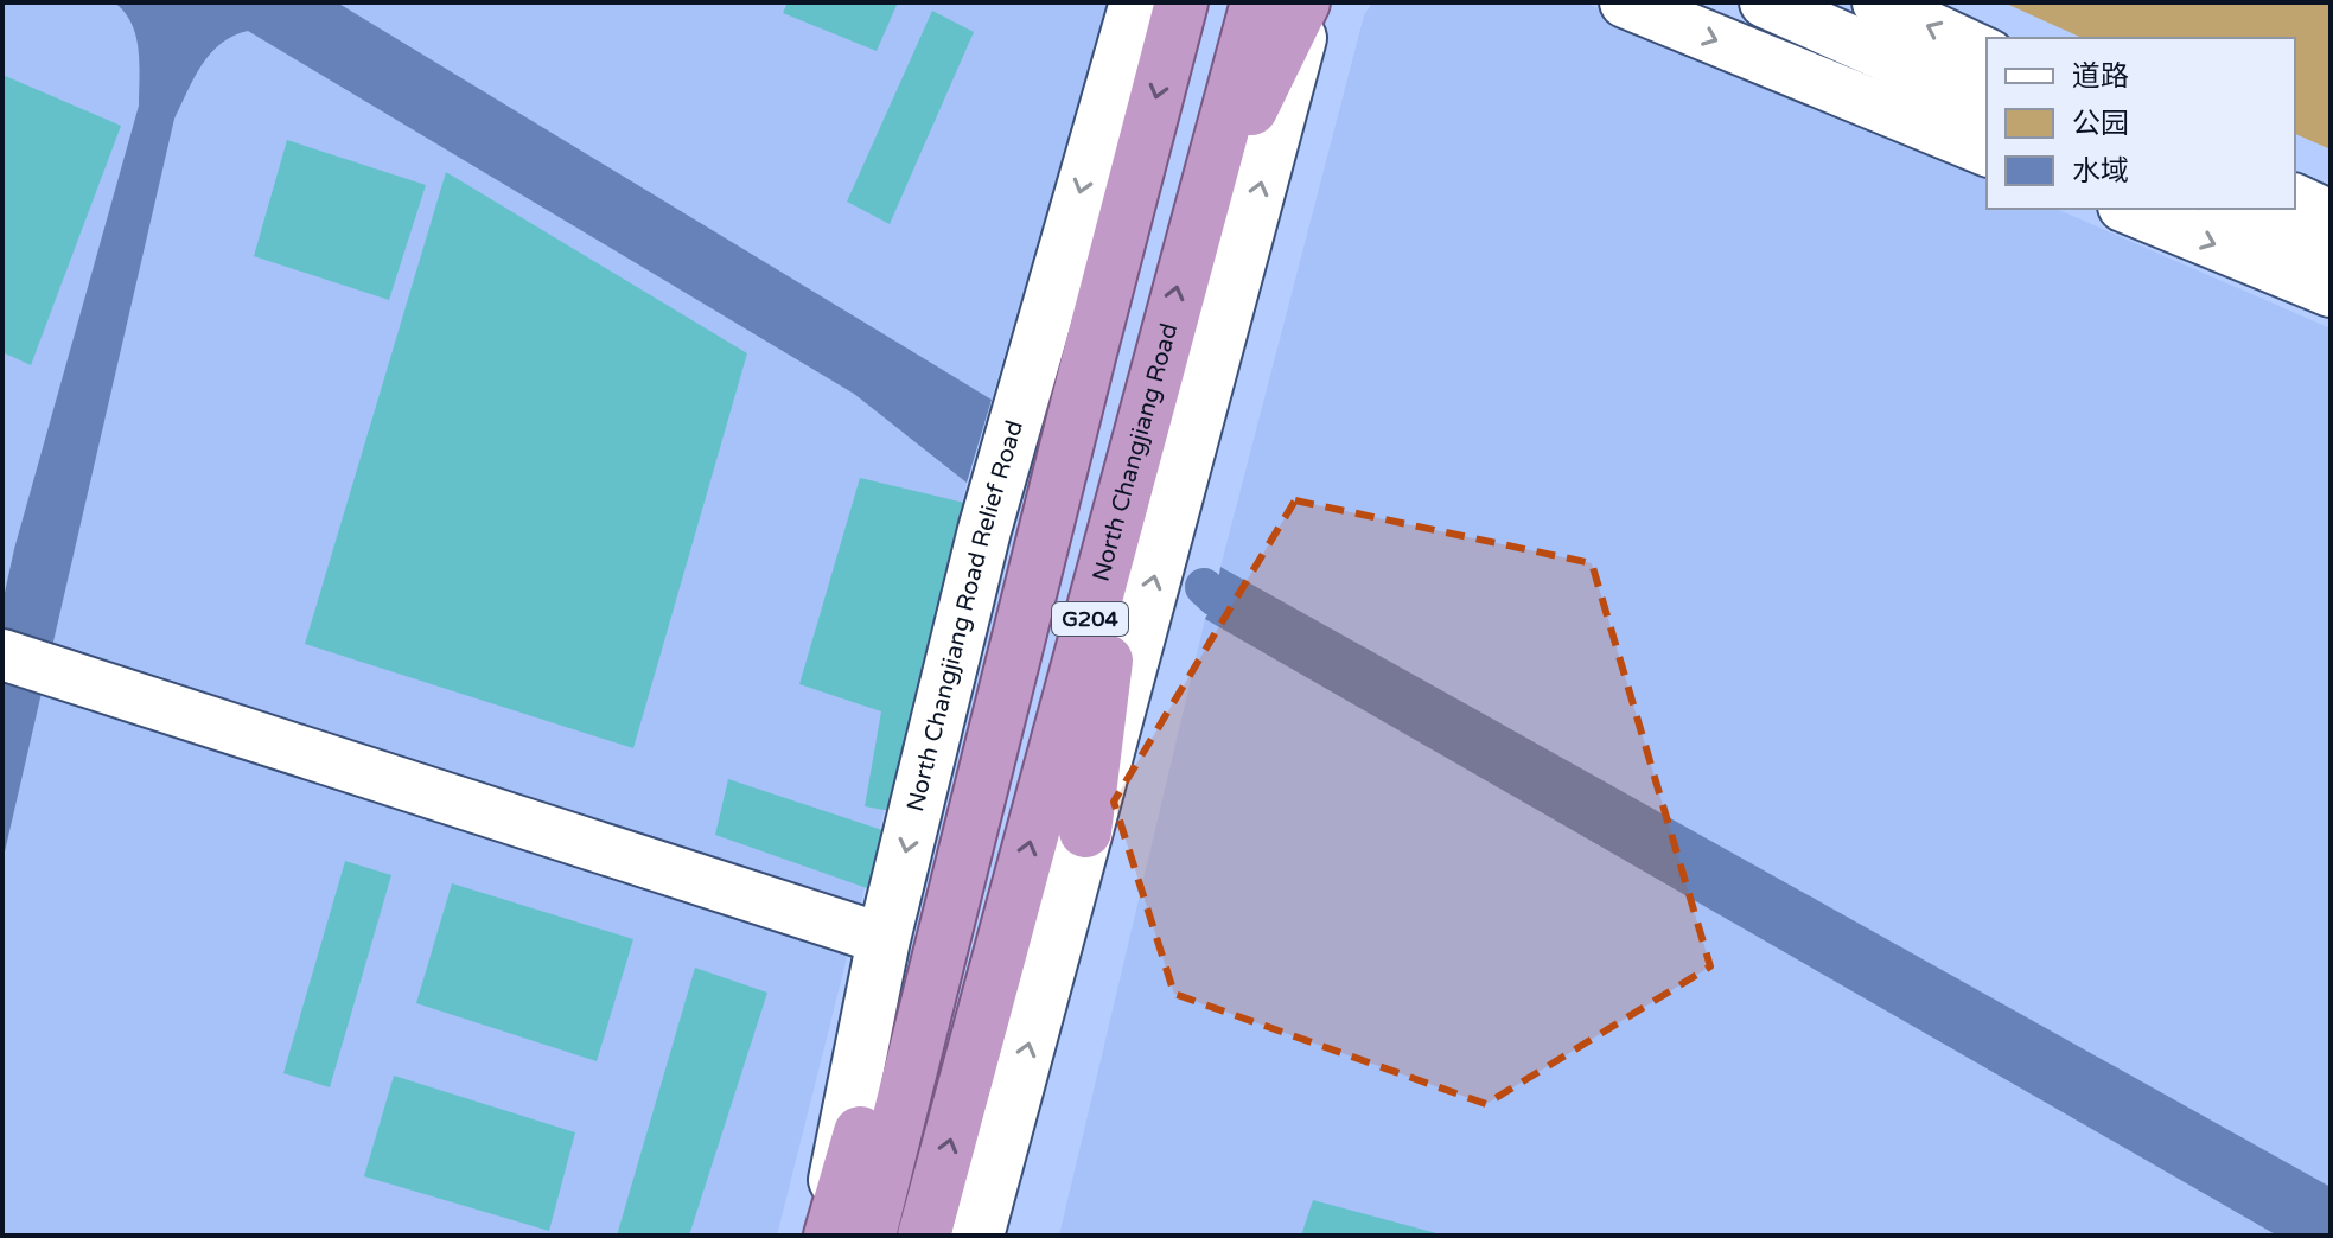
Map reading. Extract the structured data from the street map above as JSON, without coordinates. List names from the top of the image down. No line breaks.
{"streets":{"highway":["North Changjiang Road","G204"],"main road":["North Changjiang Road Relief Road"]},"crossings":[["North Changjiang Road Relief Road","G204"]],"legend":["道路","公园","水域"]}
